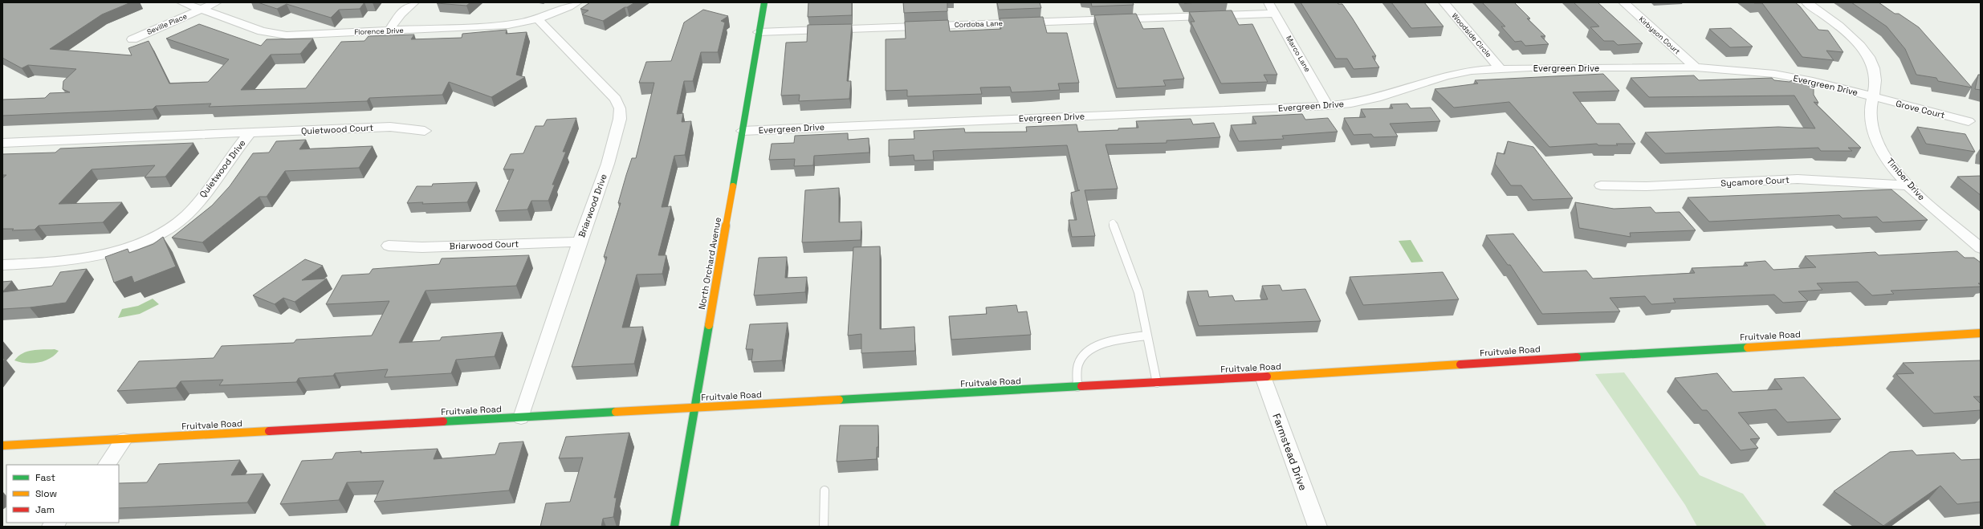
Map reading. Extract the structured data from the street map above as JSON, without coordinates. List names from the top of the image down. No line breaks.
{"streets":{"street":["Seville Place","Cordoba Lane","Florence Drive","Woodside Circle","Kirbyson Court","Marco Lane","Evergreen Drive","Grove Court","Quietwood Court","Quietwood Drive","Timber Drive","Sycamore Court","Briarwood Drive","Briarwood Court","North Orchard Avenue","Fruitvale Road","Farmstead Drive"]},"crossings":[["Seville Place","Florence Drive"],["Cordoba Lane","Marco Lane"],["Cordoba Lane","North Orchard Avenue"],["Florence Drive","Briarwood Drive"],["Woodside Circle","Evergreen Drive"],["Kirbyson Court","Evergreen Drive"],["Marco Lane","Evergreen Drive"],["Evergreen Drive","Grove Court"],["Evergreen Drive","Timber Drive"],["Evergreen Drive","North Orchard Avenue"],["Grove Court","Timber Drive"],["Quietwood Court","Quietwood Drive"],["Timber Drive","Sycamore Court"],["Briarwood Drive","Briarwood Court"],["Briarwood Drive","Fruitvale Road"],["North Orchard Avenue","Fruitvale Road"],["Fruitvale Road","Farmstead Drive"]],"legend":["Fast","Slow","Jam"]}
